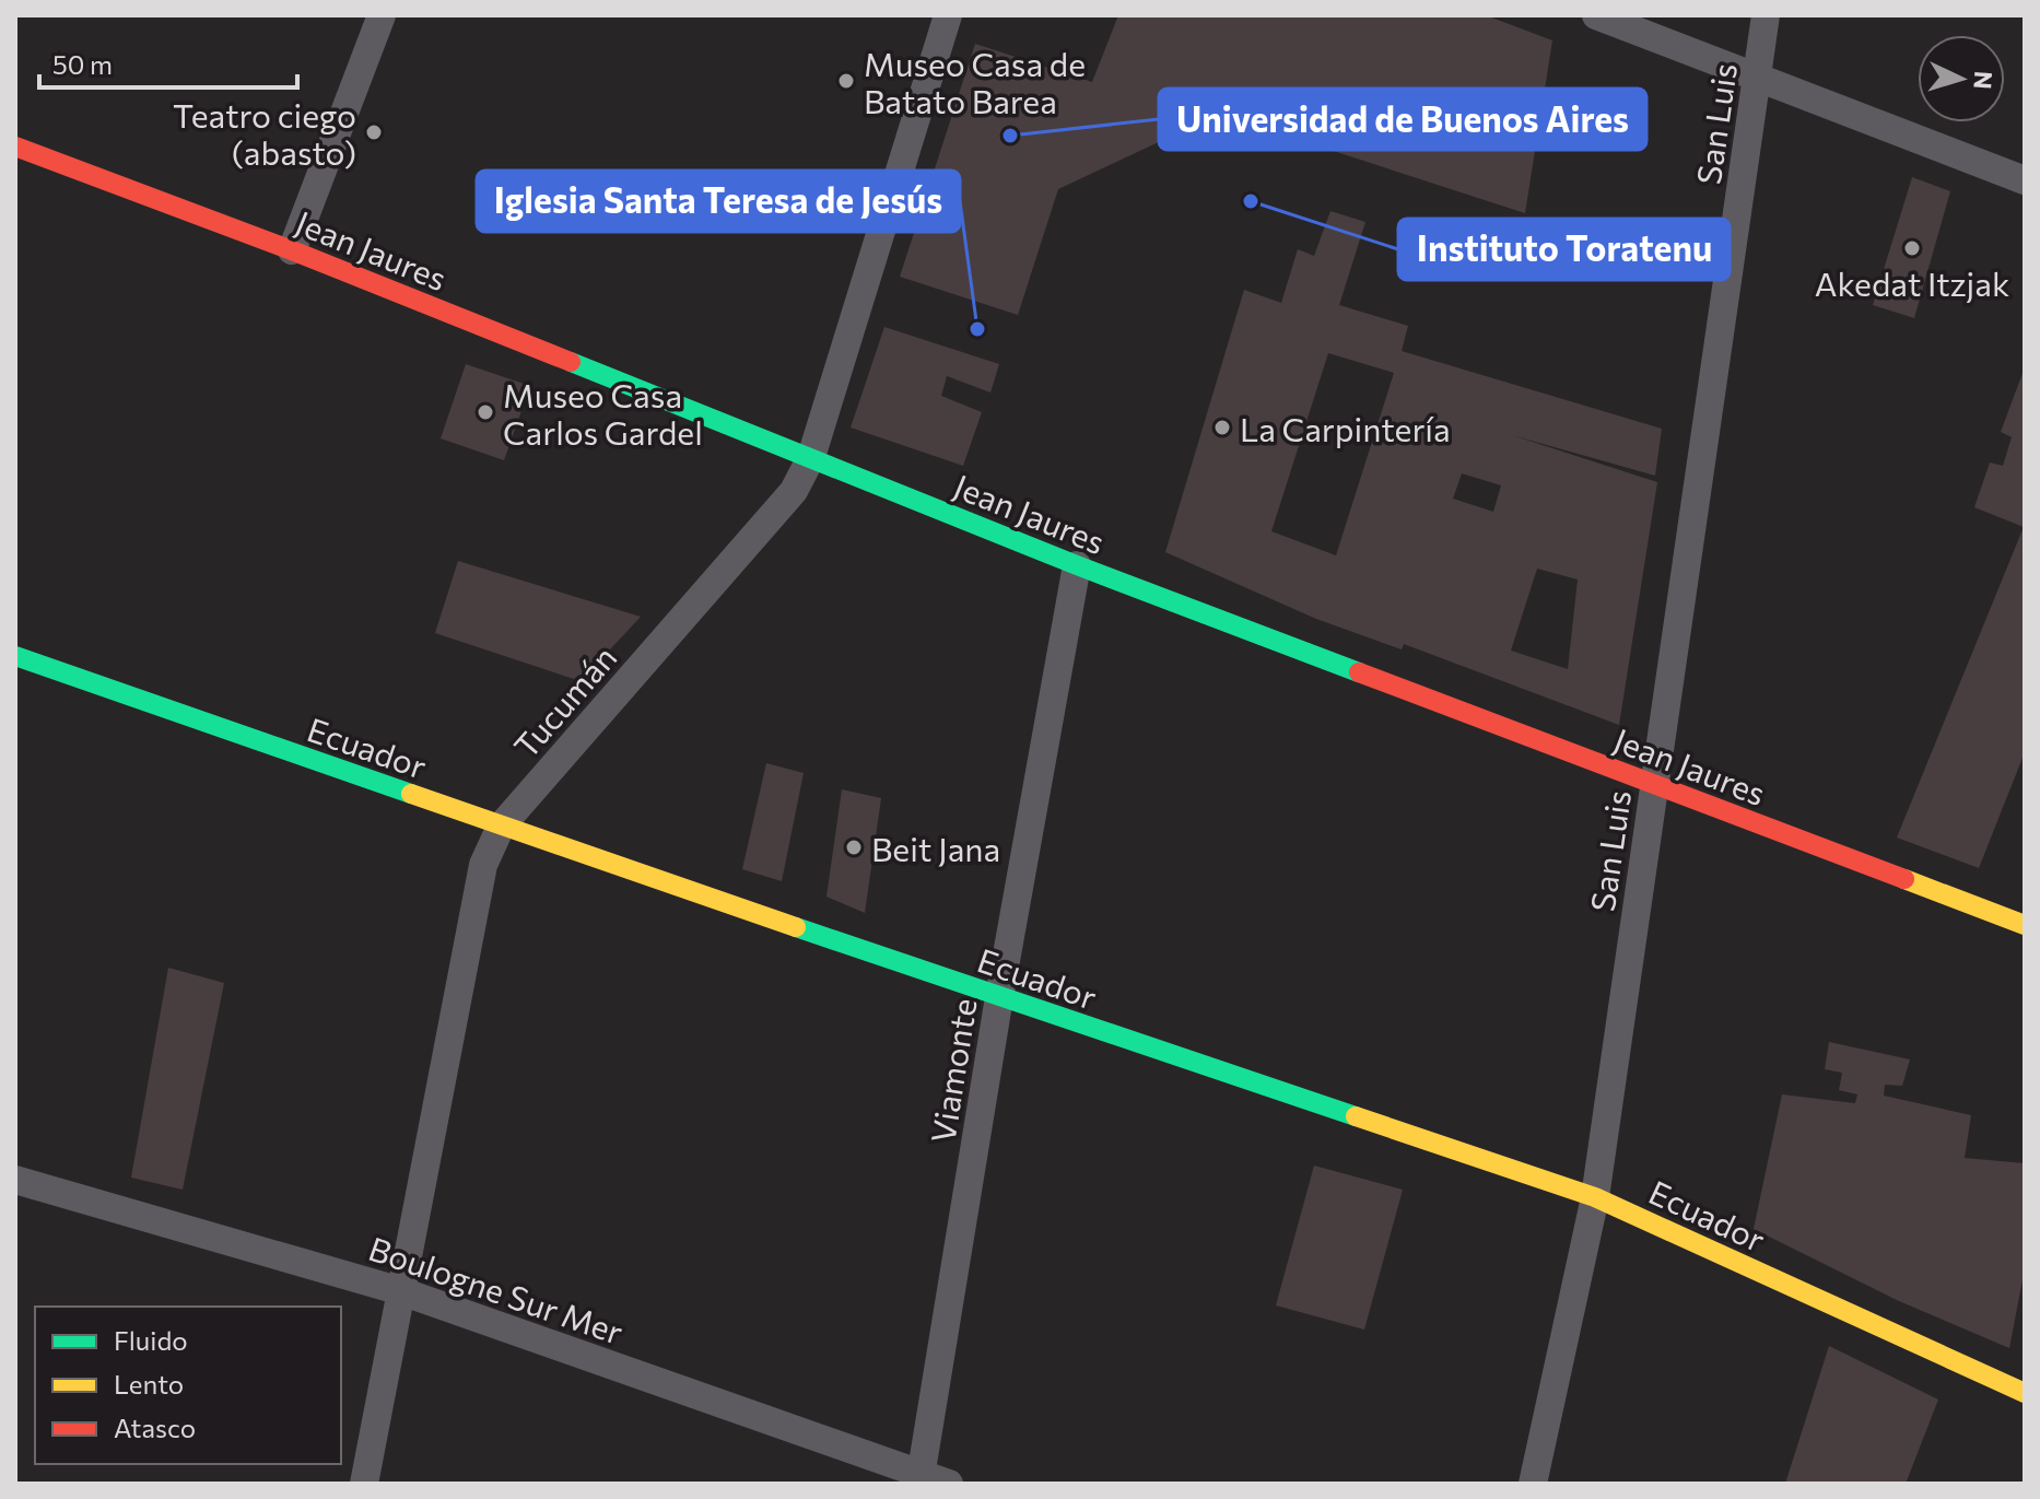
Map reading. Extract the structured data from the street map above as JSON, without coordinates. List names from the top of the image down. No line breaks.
{"streets":{"street":["San Luis","Jean Jaures","Tucumán","Ecuador","Viamonte","Boulogne Sur Mer"]},"crossings":[["San Luis","Jean Jaures"],["San Luis","Ecuador"],["Jean Jaures","Tucumán"],["Jean Jaures","Viamonte"],["Tucumán","Ecuador"],["Tucumán","Boulogne Sur Mer"],["Ecuador","Viamonte"],["Viamonte","Boulogne Sur Mer"]],"places":["Museo Casa de Batato Barea","Teatro ciego (abasto)","Universidad de Buenos Aires","Instituto Toratenu","Akedat Itzjak","Iglesia Santa Teresa de Jesús","Museo Casa Carlos Gardel","La Carpintería","Beit Jana"],"legend":["Fluido","Lento","Atasco"],"scale_bar":"50 m","north":"right"}
